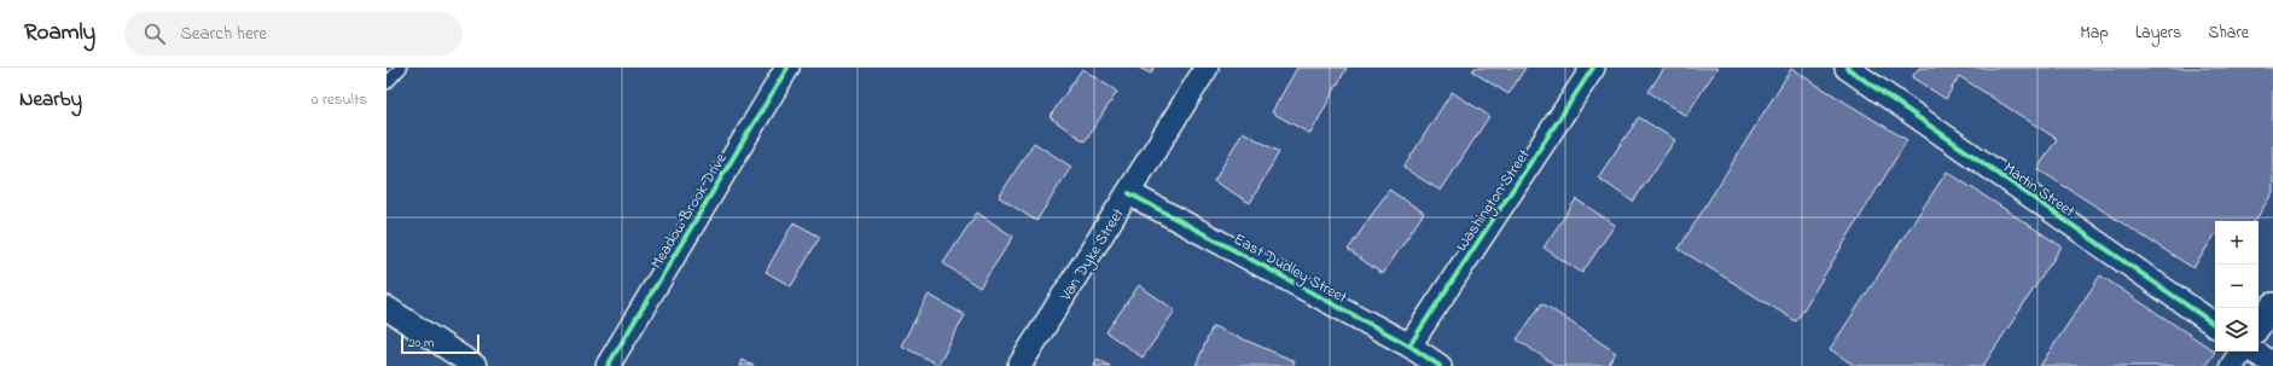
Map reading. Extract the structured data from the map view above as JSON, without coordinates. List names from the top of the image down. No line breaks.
{"streets":{"street":["Martin Street","Washington Street","Meadow Brook Drive","Van Dyke Street","East Dudley Street"]},"crossings":[["Washington Street","East Dudley Street"],["Van Dyke Street","East Dudley Street"]],"scale_bar":"20 m","page":{"header":"Roamly","search":"Search here","nav":["Map","Layers","Share"],"heading":["Nearby","0 results"],"map_buttons":["+","−"],"scale":"20 m"}}
